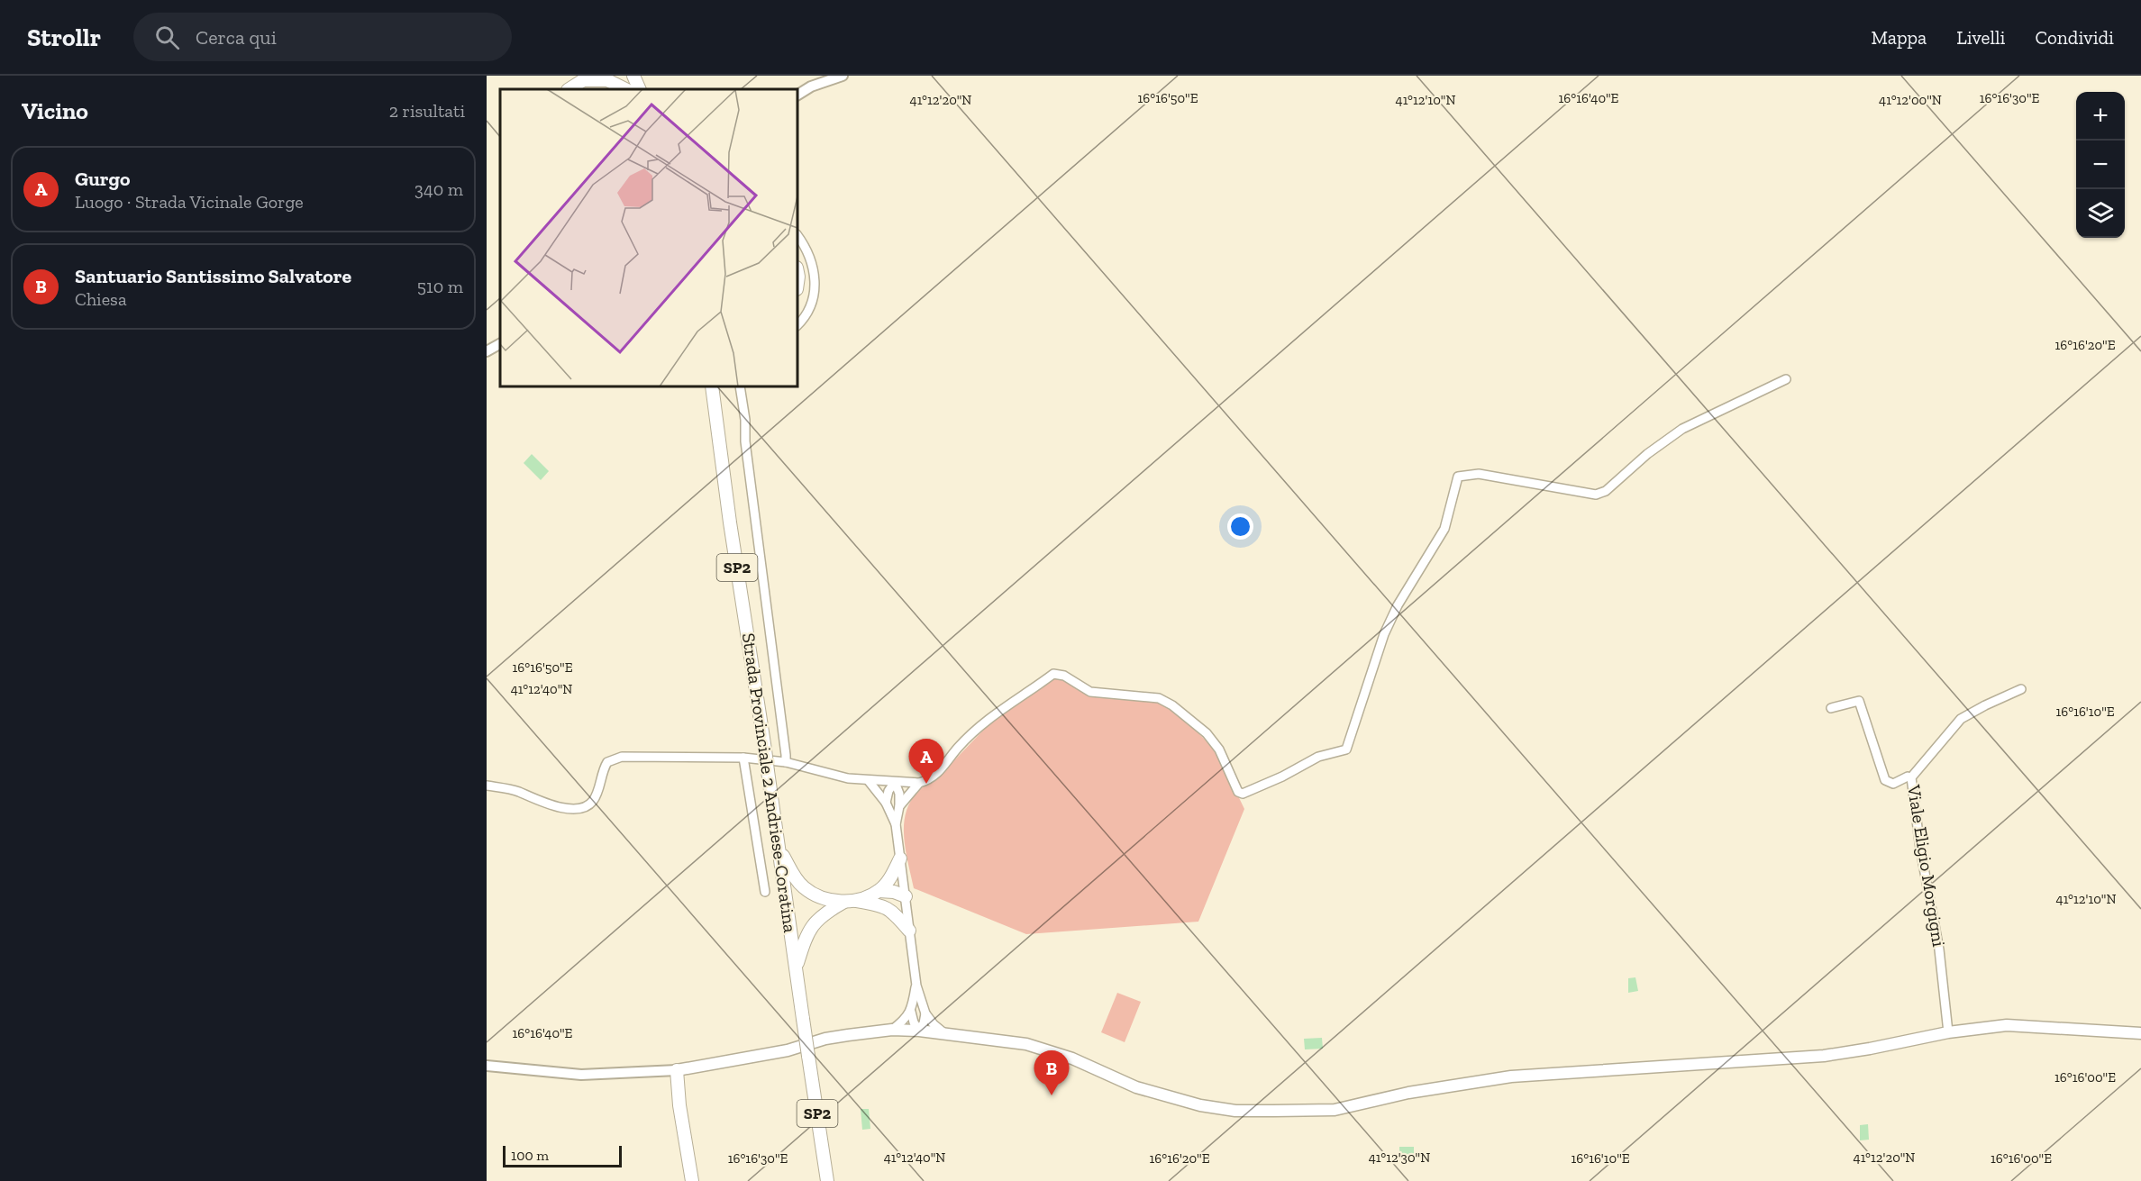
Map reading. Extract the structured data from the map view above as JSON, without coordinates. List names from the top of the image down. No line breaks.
{"streets":{"main road":["SP2","Strada Provinciale 2 Andriese-Coratina"],"street":["Viale Eligio Morgigni"]},"scale_bar":"100 m","page":{"header":"Strollr","search":"Cerca qui","nav":["Mappa","Livelli","Condividi"],"heading":["Vicino","2 risultati"],"map_buttons":["+","−"],"list":[{"mark":"A","name":"Gurgo","note":"Luogo · Strada Vicinale Gorge","value":"340 m"},{"mark":"B","name":"Santuario Santissimo Salvatore","note":"Chiesa","value":"510 m"}],"pins":["A","B"],"scale":"100 m"},"coordinates":["16°16'50\"E","16°16'40\"E","16°16'30\"E","41°12'10\"N","41°12'00\"N","41°12'20\"N","16°16'20\"E","41°12'40\"N","16°16'10\"E","16°16'00\"E","41°12'30\"N"]}
